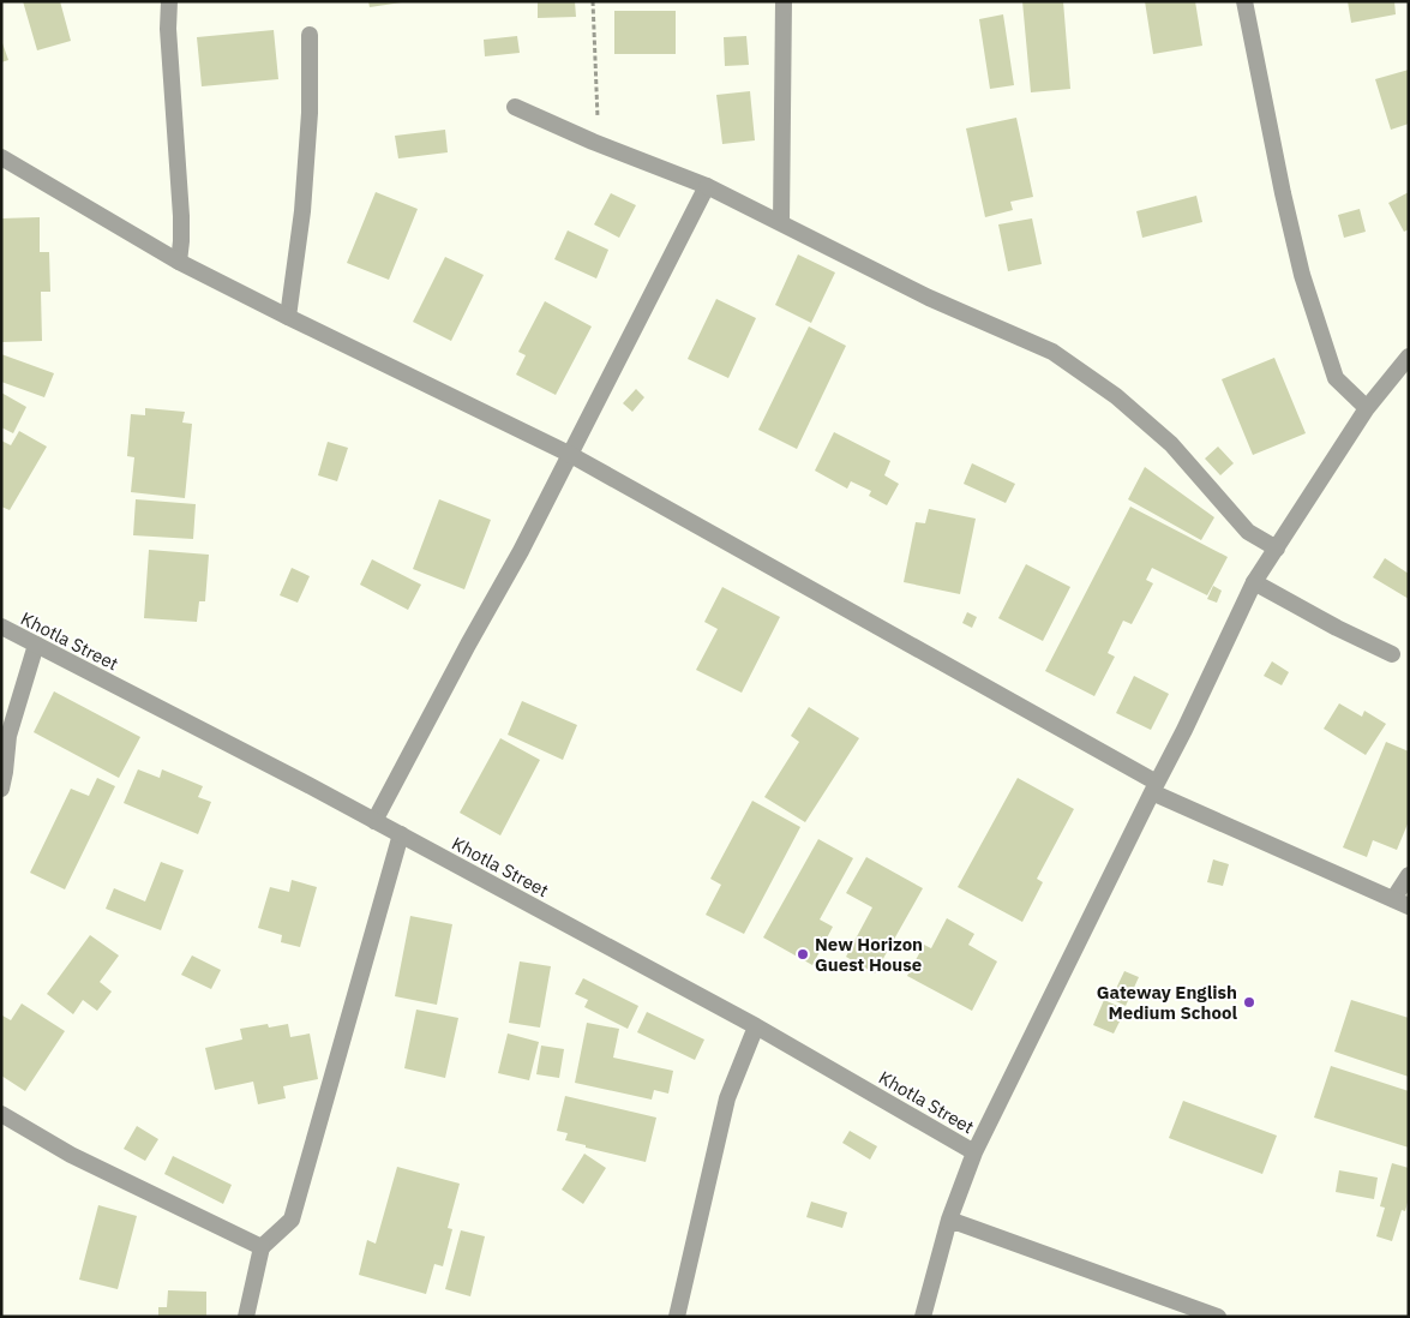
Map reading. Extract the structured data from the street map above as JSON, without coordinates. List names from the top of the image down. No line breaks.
{"streets":{"street":["Khotla Street"]},"places":["New Horizon Guest House","Gateway English Medium School"]}
